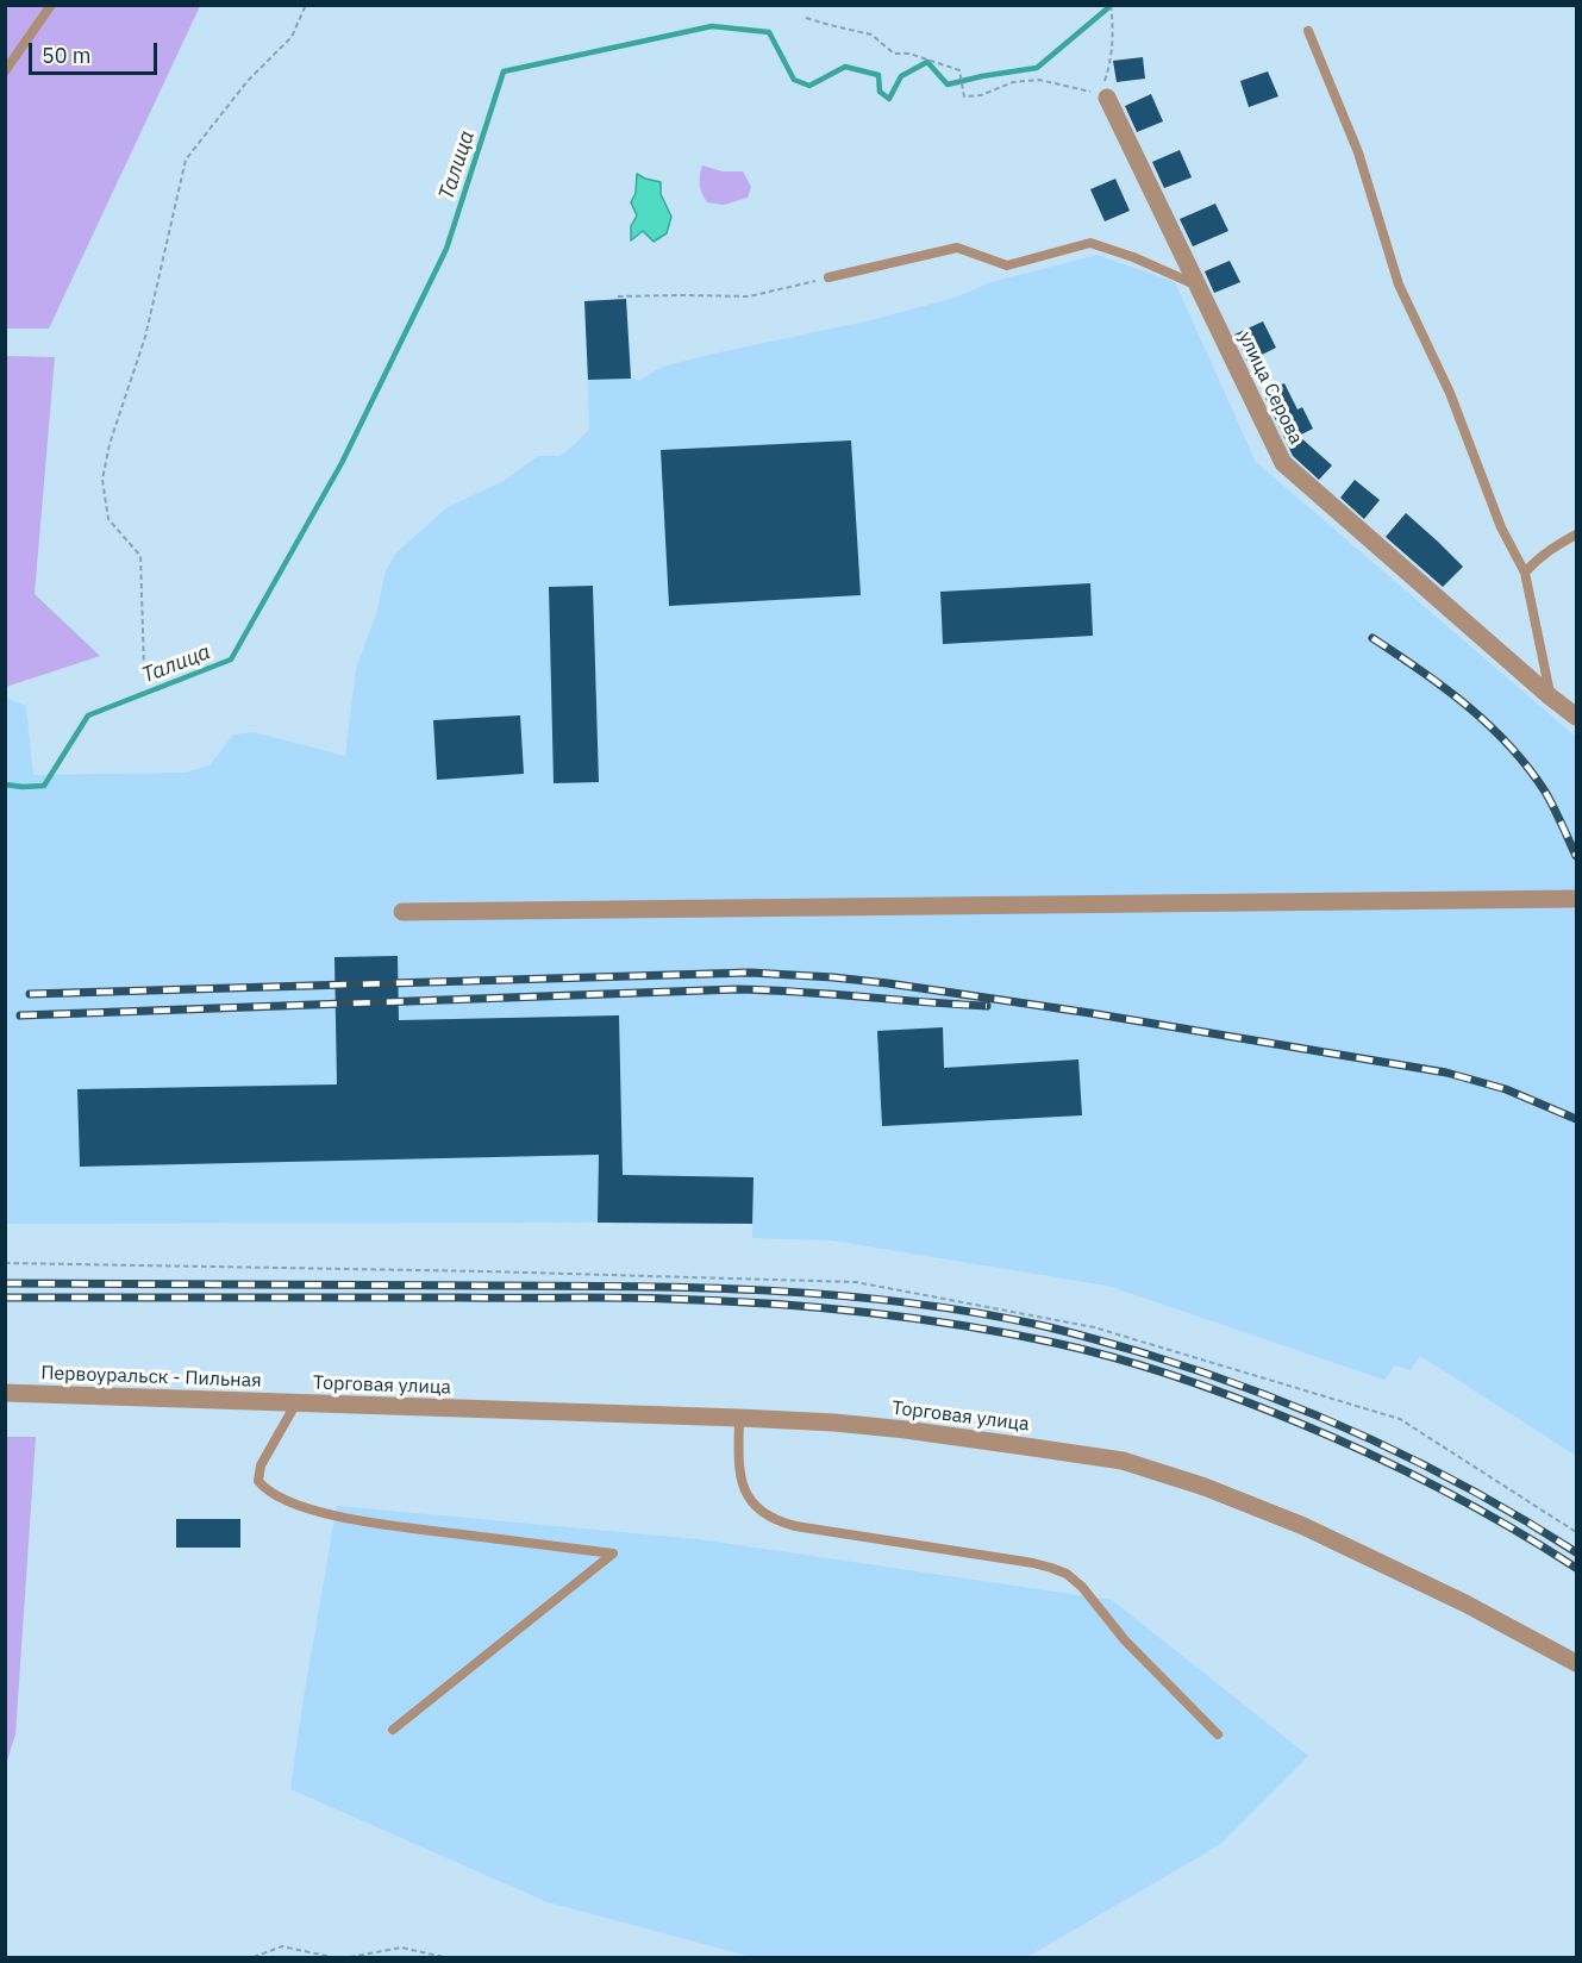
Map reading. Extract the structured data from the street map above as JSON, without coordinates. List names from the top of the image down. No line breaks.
{"streets":{"street":["улица Серова","Первоуральск - Пильная","Торговая улица"]},"crossings":[["Первоуральск - Пильная","Торговая улица"]],"water":["Талица"],"scale_bar":"50 m"}
